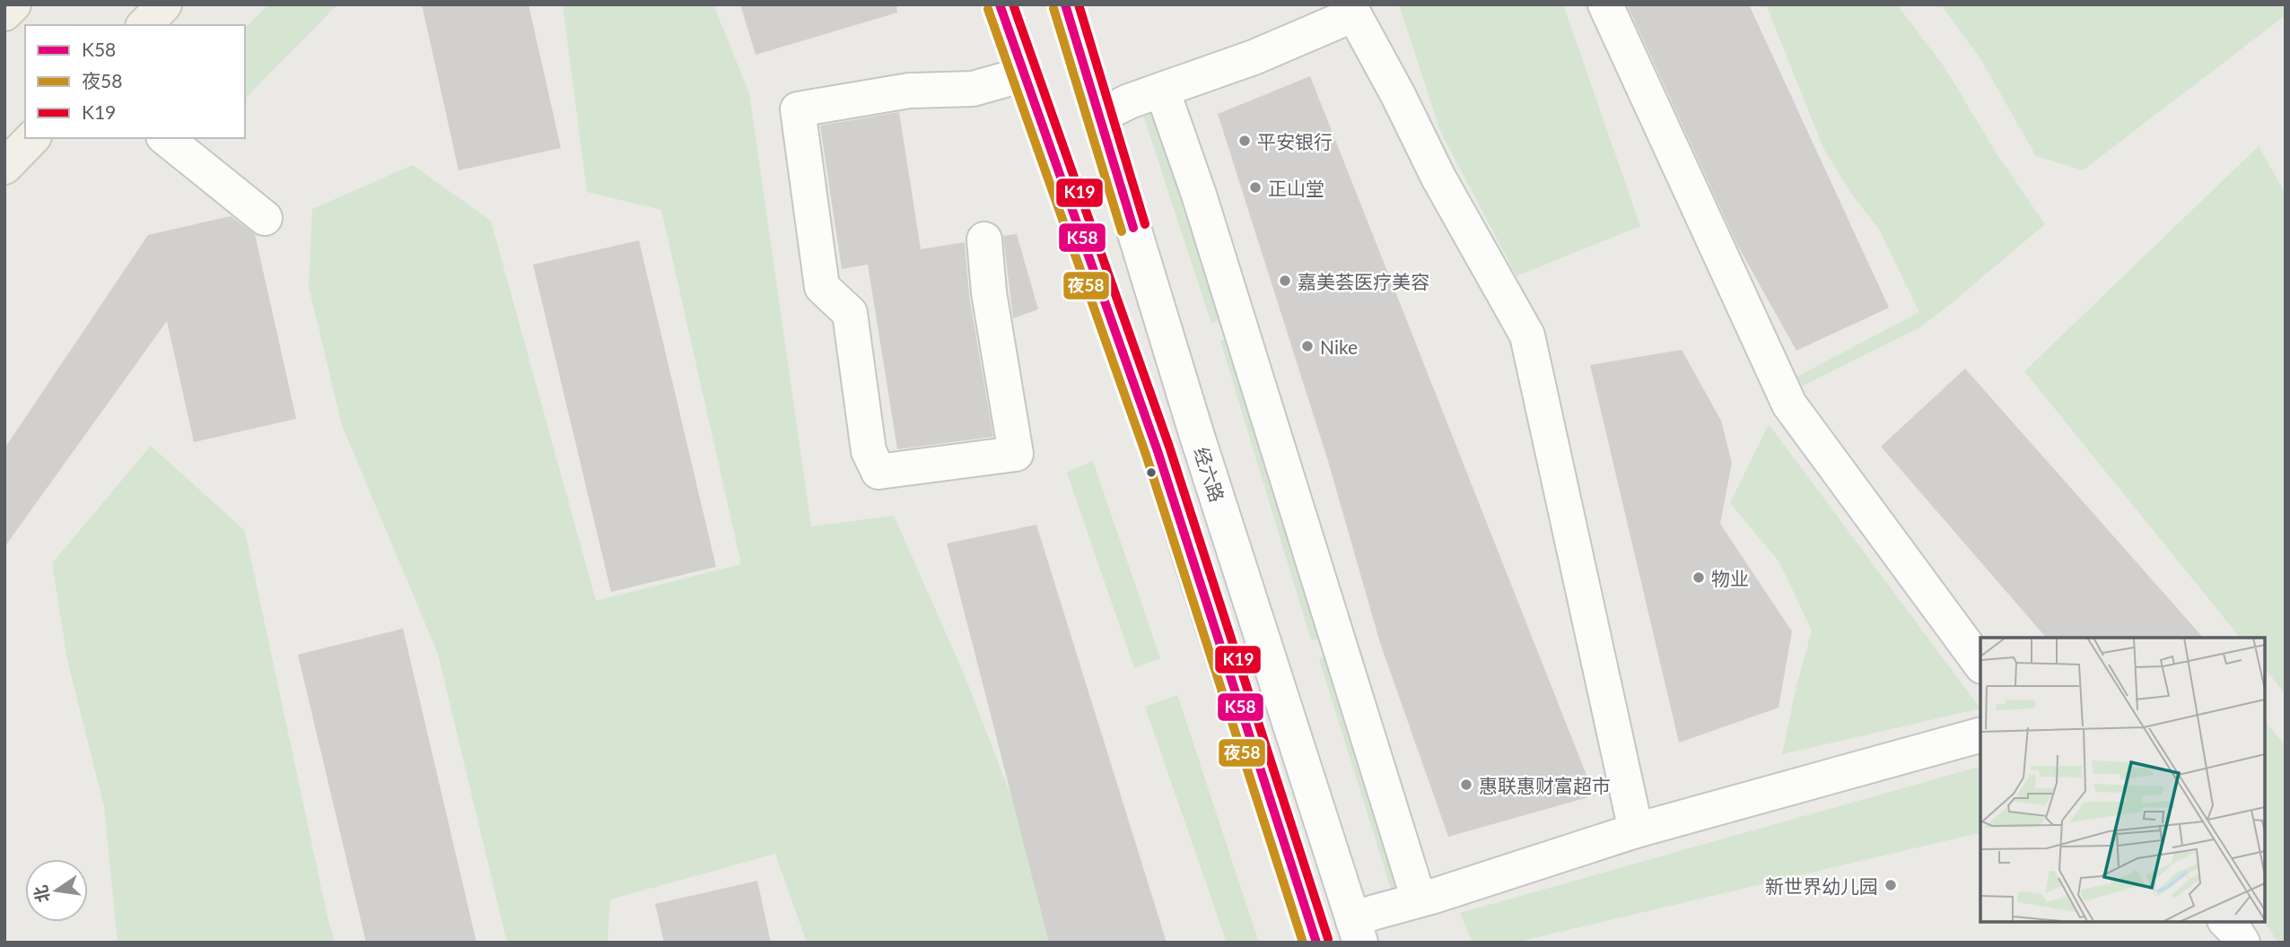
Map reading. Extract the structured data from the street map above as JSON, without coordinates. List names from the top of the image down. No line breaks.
{"streets":{"street":["经六路"]},"places":["平安银行","正山堂","嘉美荟医疗美容","Nike","物业","惠联惠财富超市","新世界幼儿园"],"lines":["transit line K58","transit line K19","transit line 夜58"],"legend":["K58","夜58","K19"],"north":"left"}
